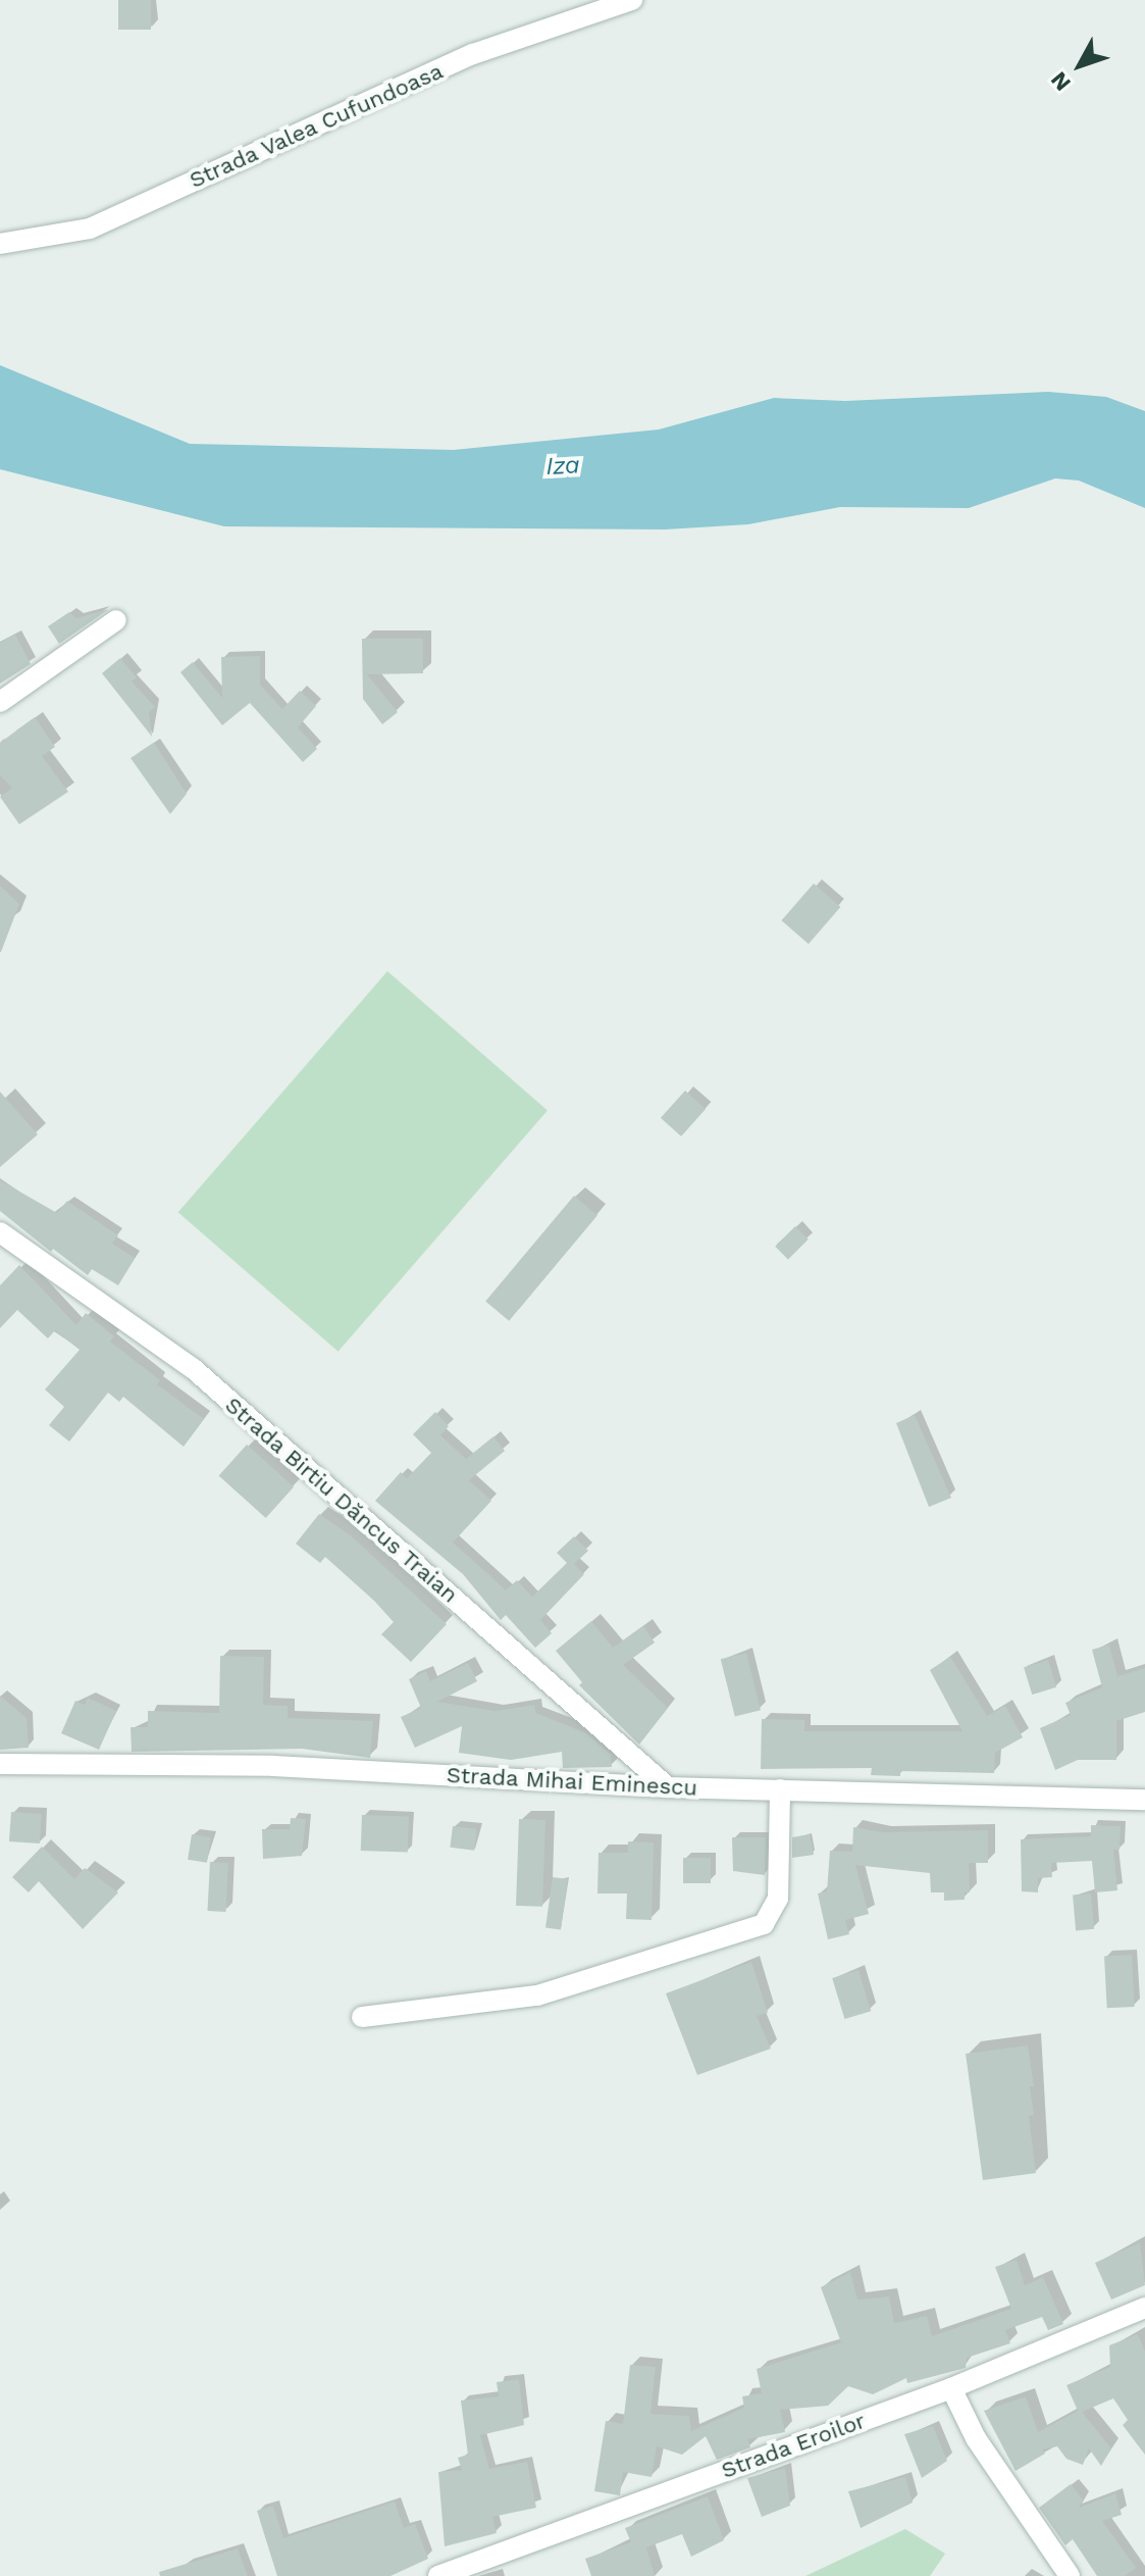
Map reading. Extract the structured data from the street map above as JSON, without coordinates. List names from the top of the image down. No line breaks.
{"streets":{"street":["Strada Valea Cufundoasa","Strada Birtiu Dăncus Traian","Strada Mihai Eminescu","Strada Eroilor"]},"crossings":[["Strada Birtiu Dăncus Traian","Strada Mihai Eminescu"]],"water":["Iza"],"north":"bottom left"}
